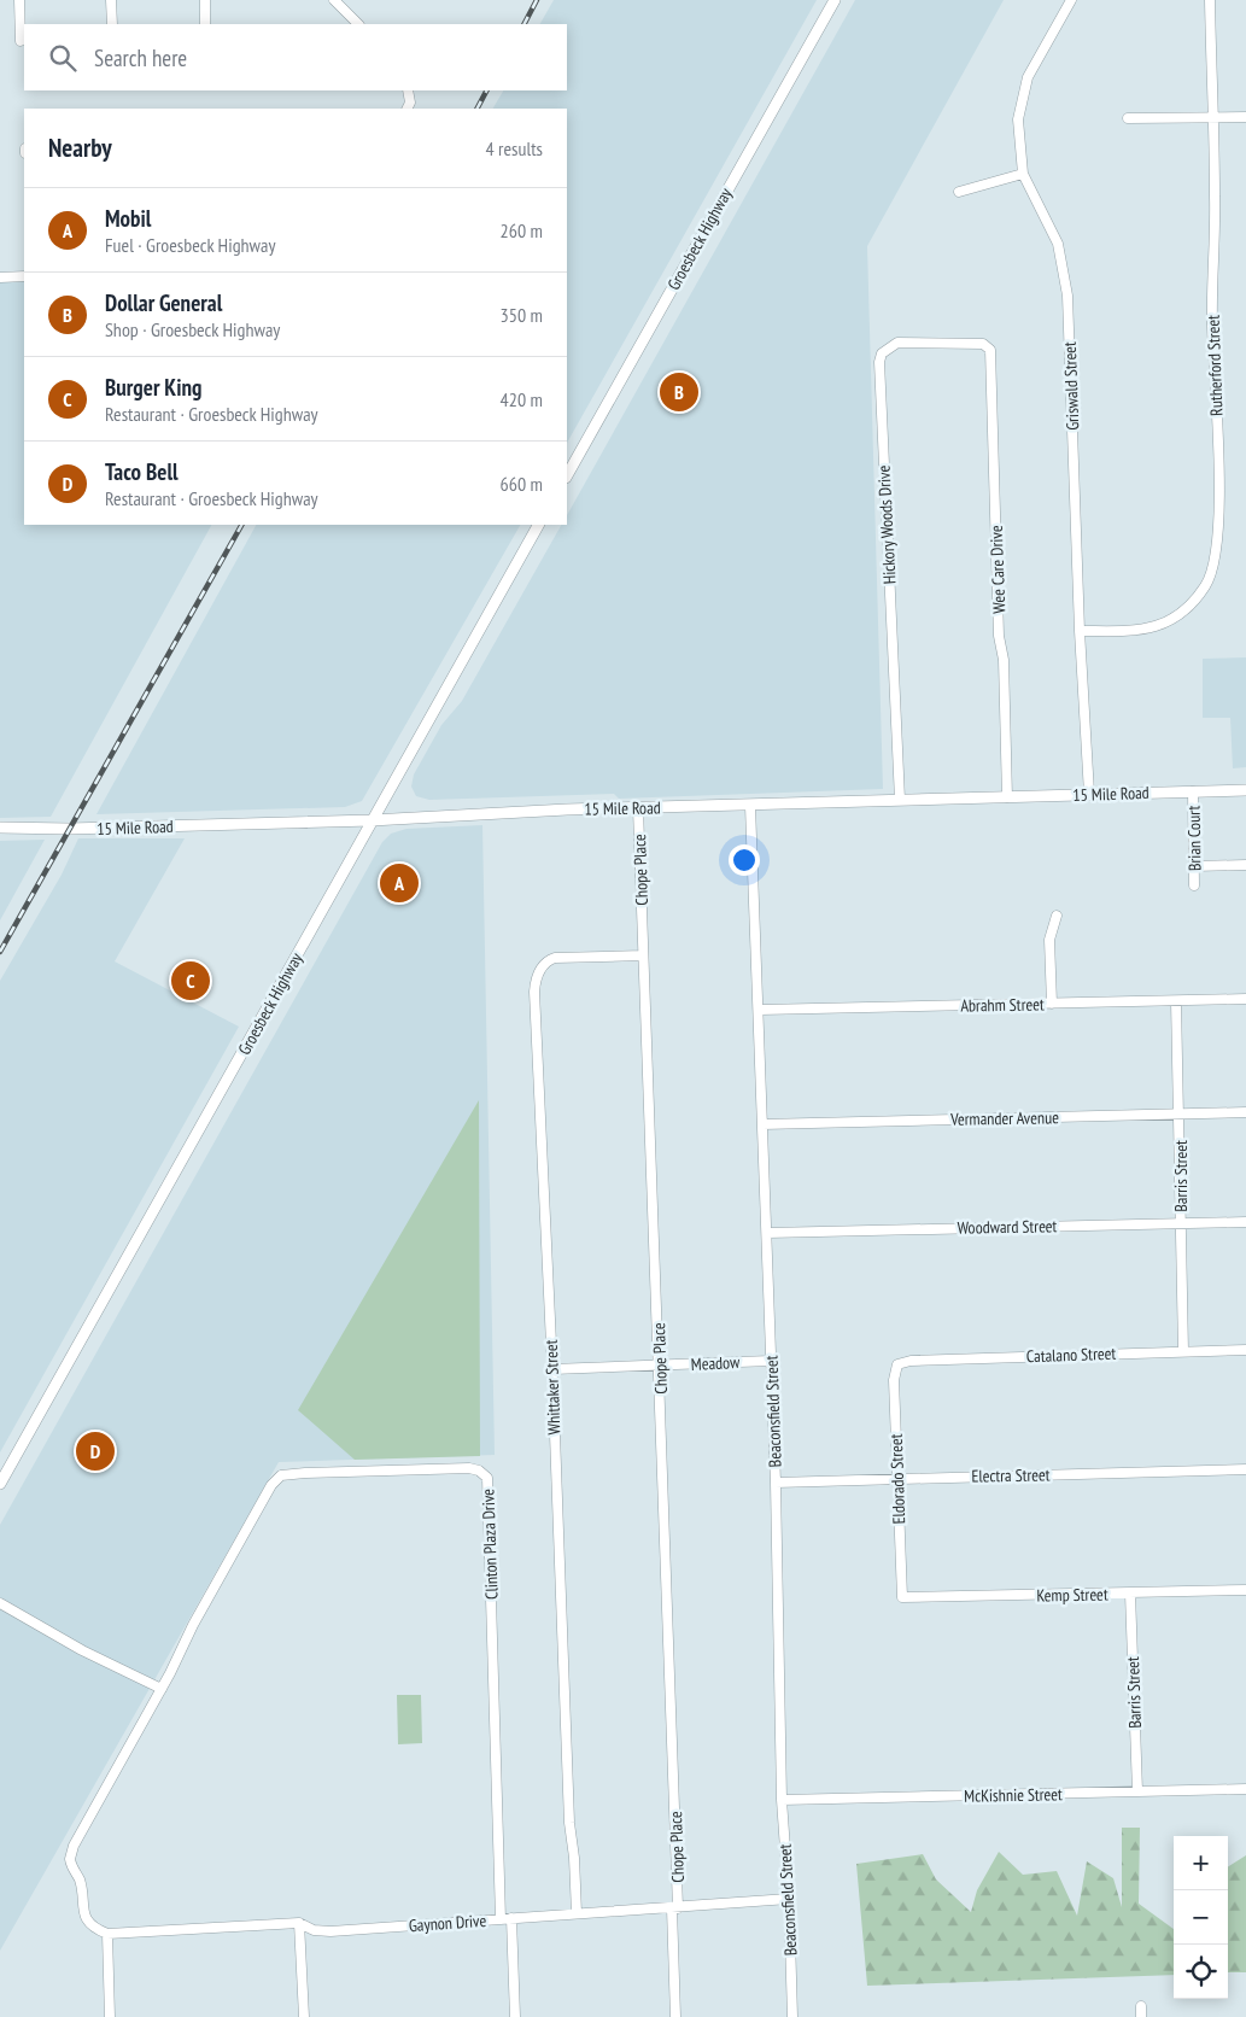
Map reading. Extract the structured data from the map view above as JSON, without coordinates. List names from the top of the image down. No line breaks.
{"streets":{"main road":["Groesbeck Highway","15 Mile Road"],"street":["Rutherford Street","Griswald Street","Hickory Woods Drive","Wee Care Drive","Brian Court","Chope Place","Abrahm Street","Vermander Avenue","Barris Street","Woodward Street","Catalano Street","Meadow","Whittaker Street","Beaconsfield Street","Electra Street","Eldorado Street","Clinton Plaza Drive","Kemp Street","McKishnie Street","Gaynon Drive"]},"crossings":[["Groesbeck Highway","15 Mile Road"],["Rutherford Street","Griswald Street"],["Griswald Street","15 Mile Road"],["Hickory Woods Drive","Wee Care Drive"],["Hickory Woods Drive","15 Mile Road"],["Wee Care Drive","15 Mile Road"],["15 Mile Road","Brian Court"],["15 Mile Road","Chope Place"],["15 Mile Road","Beaconsfield Street"],["Chope Place","Meadow"],["Chope Place","Whittaker Street"],["Chope Place","Gaynon Drive"],["Abrahm Street","Barris Street"],["Abrahm Street","Beaconsfield Street"],["Vermander Avenue","Barris Street"],["Vermander Avenue","Beaconsfield Street"],["Barris Street","Woodward Street"],["Barris Street","Catalano Street"],["Barris Street","Kemp Street"],["Barris Street","McKishnie Street"],["Woodward Street","Beaconsfield Street"],["Catalano Street","Eldorado Street"],["Meadow","Whittaker Street"],["Meadow","Beaconsfield Street"],["Whittaker Street","Gaynon Drive"],["Beaconsfield Street","Electra Street"],["Beaconsfield Street","McKishnie Street"],["Beaconsfield Street","Gaynon Drive"],["Electra Street","Eldorado Street"],["Eldorado Street","Kemp Street"],["Clinton Plaza Drive","Gaynon Drive"]],"page":{"search":"Search here","heading":["Nearby","4 results"],"list":[{"mark":"A","name":"Mobil","note":"Fuel · Groesbeck Highway","value":"260 m"},{"mark":"B","name":"Dollar General","note":"Shop · Groesbeck Highway","value":"350 m"},{"mark":"C","name":"Burger King","note":"Restaurant · Groesbeck Highway","value":"420 m"},{"mark":"D","name":"Taco Bell","note":"Restaurant · Groesbeck Highway","value":"660 m"}],"pins":["B","A","C","D"],"map_buttons":["+","−"]}}
